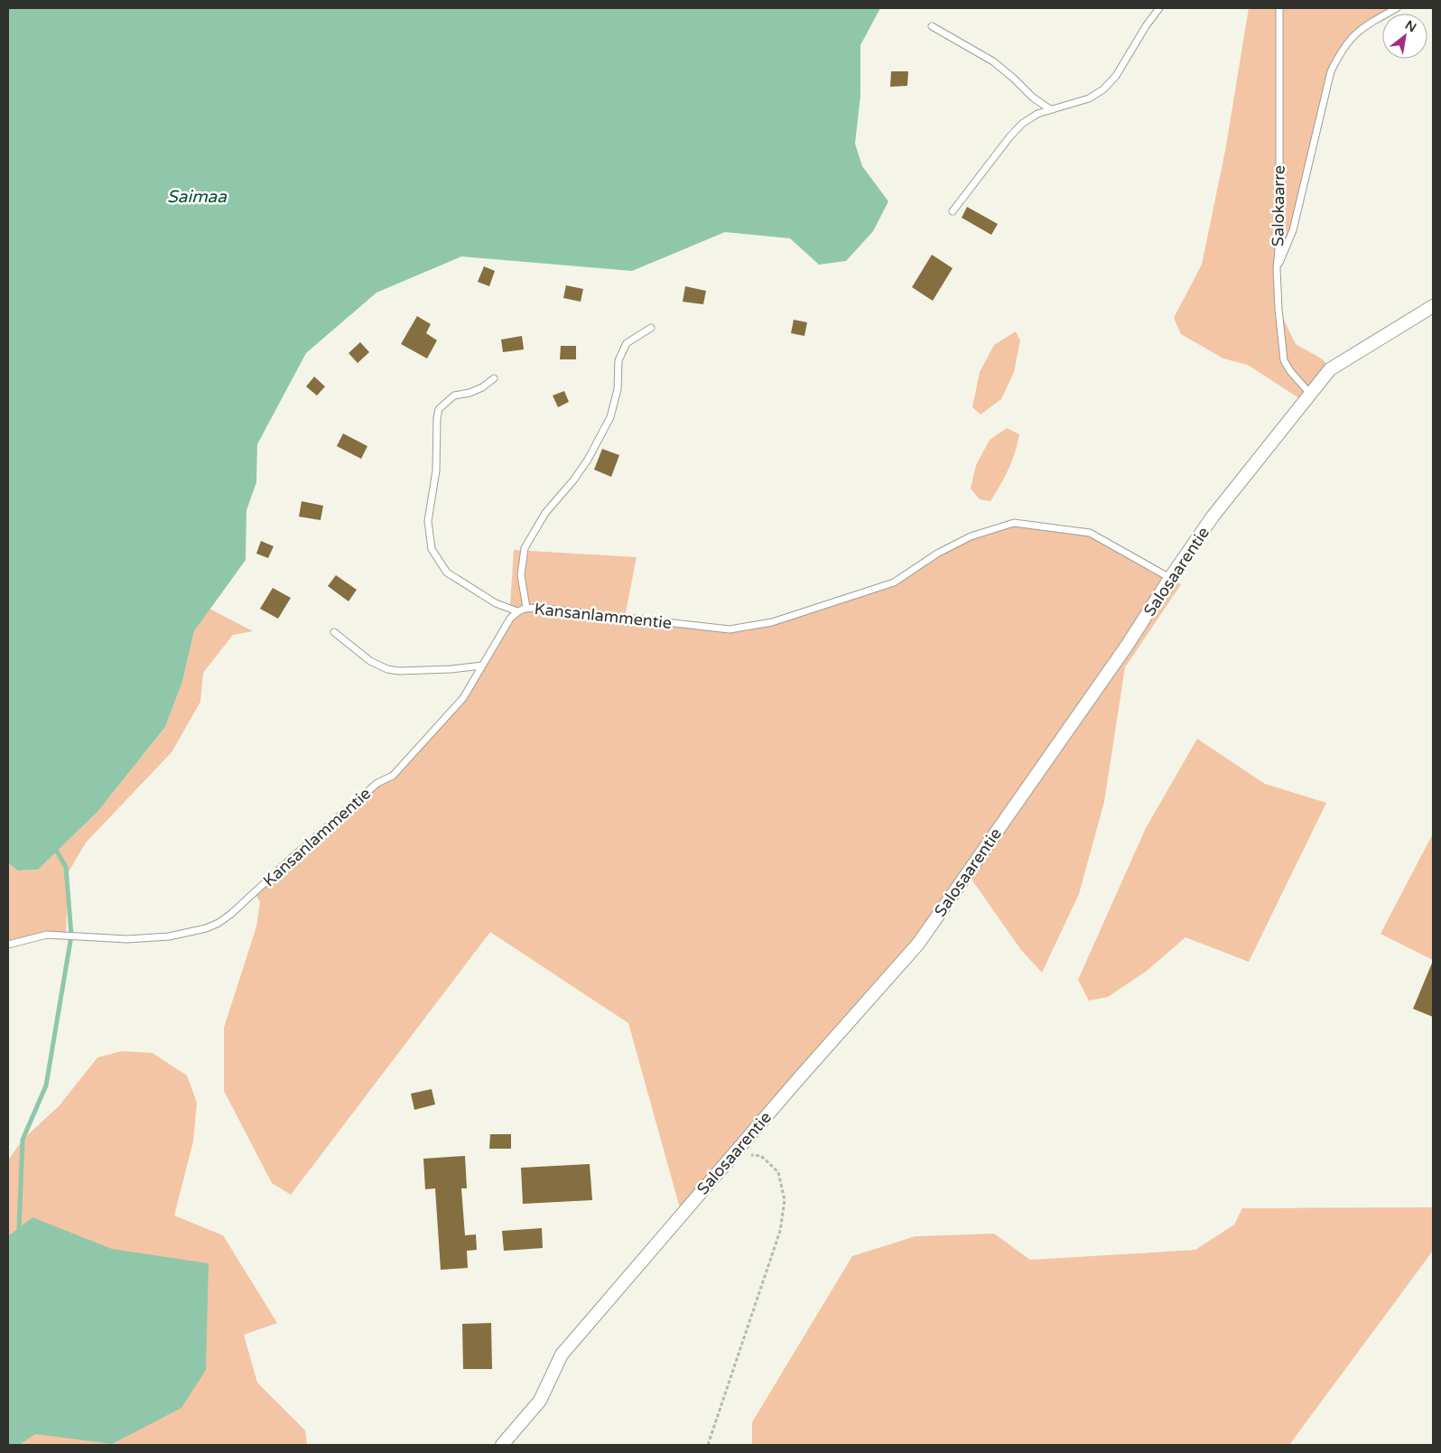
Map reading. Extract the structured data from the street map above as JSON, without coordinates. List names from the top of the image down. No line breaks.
{"streets":{"street":["Salosaarentie"],"lane":["Salokaarre","Kansanlammentie"]},"crossings":[["Salokaarre","Salosaarentie"],["Salosaarentie","Kansanlammentie"]],"water":["Saimaa"],"north":"top right"}
